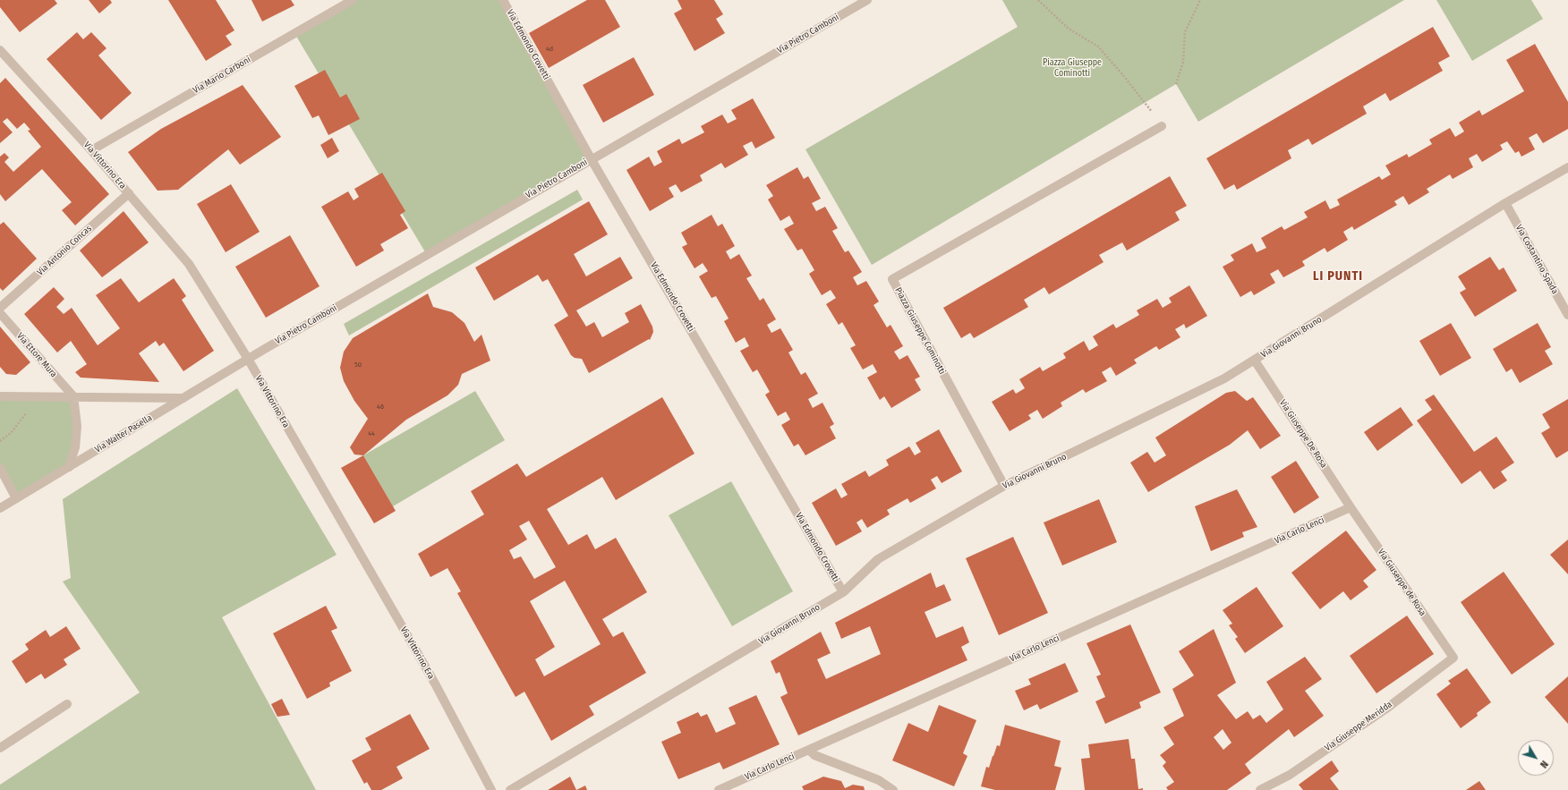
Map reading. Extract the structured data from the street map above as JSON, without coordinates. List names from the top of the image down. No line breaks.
{"streets":{"street":["Via Pietro Camboni","Via Edmondo Crovetti","Via Mario Carboni","Via Vittorino Era","Via Antonio Concas","Via Costantino Spada","Piazza Giuseppe Cominotti","Via Giovanni Bruno","Via Ettore Mura","Via Walter Pasella","Via Giuseppe De Rosa","Via Carlo Lenci","Via Giuseppe de Rosa","Via Giuseppe Meridda"]},"crossings":[["Via Pietro Camboni","Via Edmondo Crovetti"],["Via Pietro Camboni","Via Vittorino Era"],["Via Pietro Camboni","Via Walter Pasella"],["Via Edmondo Crovetti","Via Giovanni Bruno"],["Via Mario Carboni","Via Vittorino Era"],["Via Vittorino Era","Via Antonio Concas"],["Via Vittorino Era","Via Walter Pasella"],["Via Costantino Spada","Via Giovanni Bruno"],["Piazza Giuseppe Cominotti","Via Giovanni Bruno"],["Via Giovanni Bruno","Via Giuseppe De Rosa"],["Via Giuseppe De Rosa","Via Carlo Lenci"],["Via Giuseppe De Rosa","Via Giuseppe de Rosa"],["Via Carlo Lenci","Via Giuseppe de Rosa"],["Via Giuseppe de Rosa","Via Giuseppe Meridda"]],"districts":["LI PUNTI"],"parks":["Piazza Giuseppe Cominotti"],"house_numbers":["4d","50","46","44"],"north":"bottom right"}
